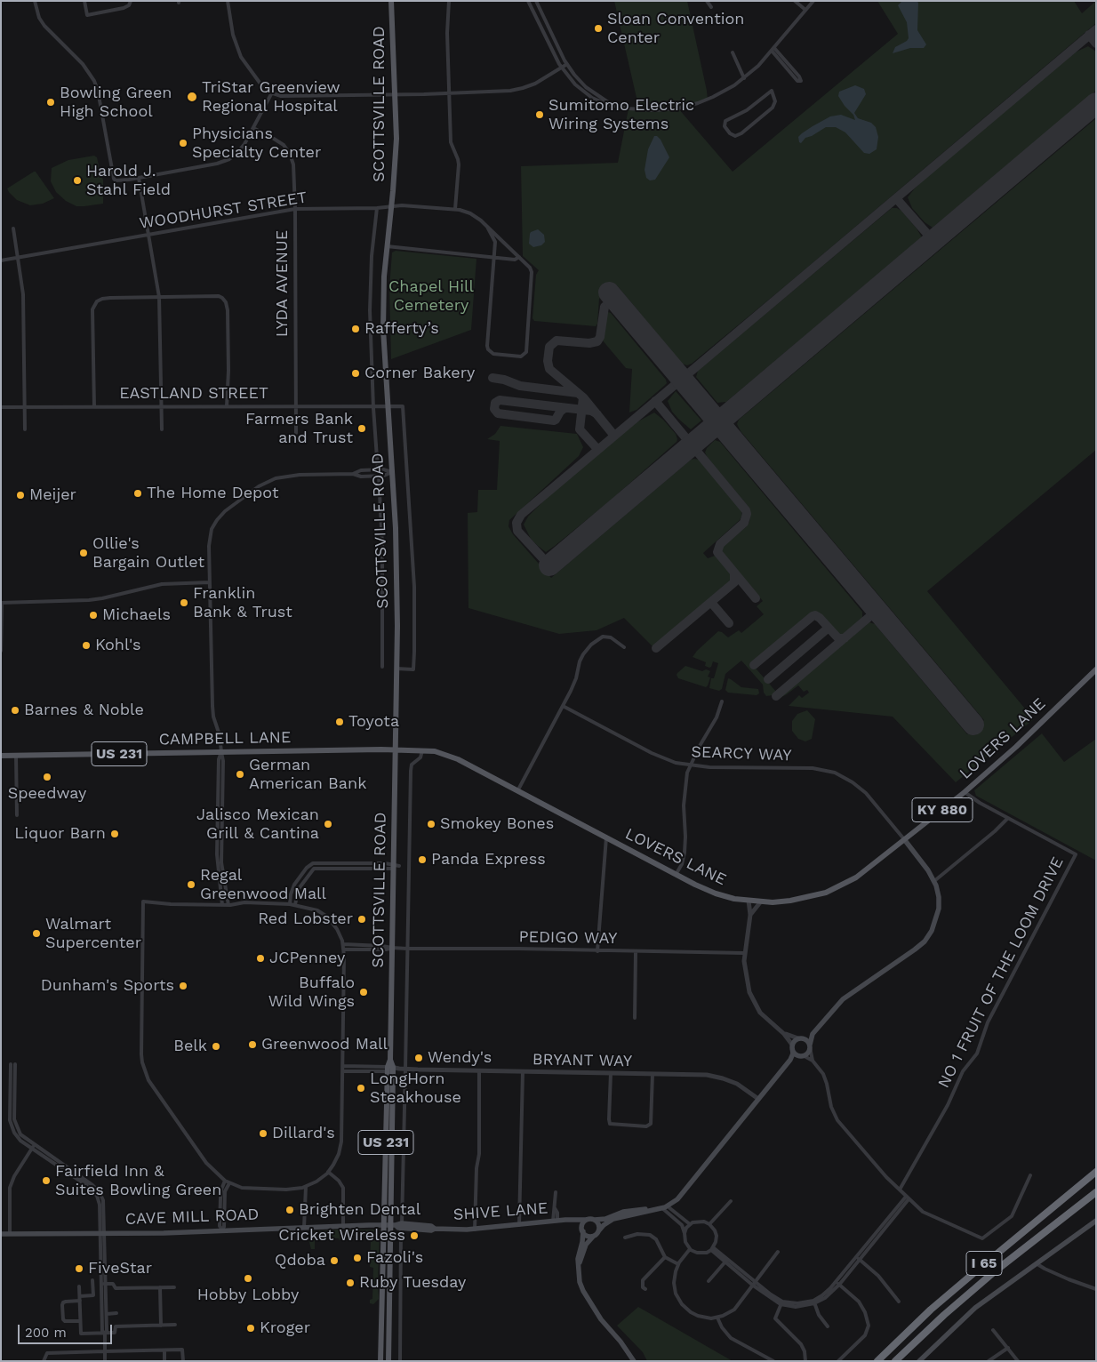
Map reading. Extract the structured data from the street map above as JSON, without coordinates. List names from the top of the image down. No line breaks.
{"streets":{"highway":["I 65"],"main road":["SCOTTSVILLE ROAD","CAMPBELL LANE","LOVERS LANE","US 231","KY 880","SHIVE LANE","CAVE MILL ROAD"],"street":["WOODHURST STREET","LYDA AVENUE","EASTLAND STREET","SEARCY WAY","PEDIGO WAY","NO 1 FRUIT OF THE LOOM DRIVE","BRYANT WAY"]},"crossings":[["SCOTTSVILLE ROAD","WOODHURST STREET"],["SCOTTSVILLE ROAD","EASTLAND STREET"],["SCOTTSVILLE ROAD","CAMPBELL LANE"],["SCOTTSVILLE ROAD","LOVERS LANE"],["SCOTTSVILLE ROAD","PEDIGO WAY"],["SCOTTSVILLE ROAD","BRYANT WAY"],["SCOTTSVILLE ROAD","SHIVE LANE"],["SCOTTSVILLE ROAD","CAVE MILL ROAD"],["WOODHURST STREET","LYDA AVENUE"],["LYDA AVENUE","EASTLAND STREET"],["CAMPBELL LANE","LOVERS LANE"],["LOVERS LANE","SEARCY WAY"],["LOVERS LANE","NO 1 FRUIT OF THE LOOM DRIVE"],["SHIVE LANE","CAVE MILL ROAD"]],"parks":["Chapel Hill Cemetery"],"places":["Sloan Convention Center","TriStar Greenview Regional Hospital","Bowling Green High School","Sumitomo Electric Wiring Systems","Physicians Specialty Center","Harold J. Stahl Field","Rafferty’s","Corner Bakery","Farmers Bank and Trust","The Home Depot","Meijer","Ollie's Bargain Outlet","Franklin Bank & Trust","Michaels","Kohl's","Barnes & Noble","Toyota","German American Bank","Speedway","Jalisco Mexican Grill & Cantina","Smokey Bones","Liquor Barn","Panda Express","Regal Greenwood Mall","Red Lobster","Walmart Supercenter","JCPenney","Dunham's Sports","Buffalo Wild Wings","Greenwood Mall","Belk","Wendy's","LongHorn Steakhouse","Dillard's","Fairfield Inn & Suites Bowling Green","Brighten Dental","Cricket Wireless","Fazoli's","Qdoba","FiveStar","Hobby Lobby","Ruby Tuesday","Kroger"],"scale_bar":"200 m"}
